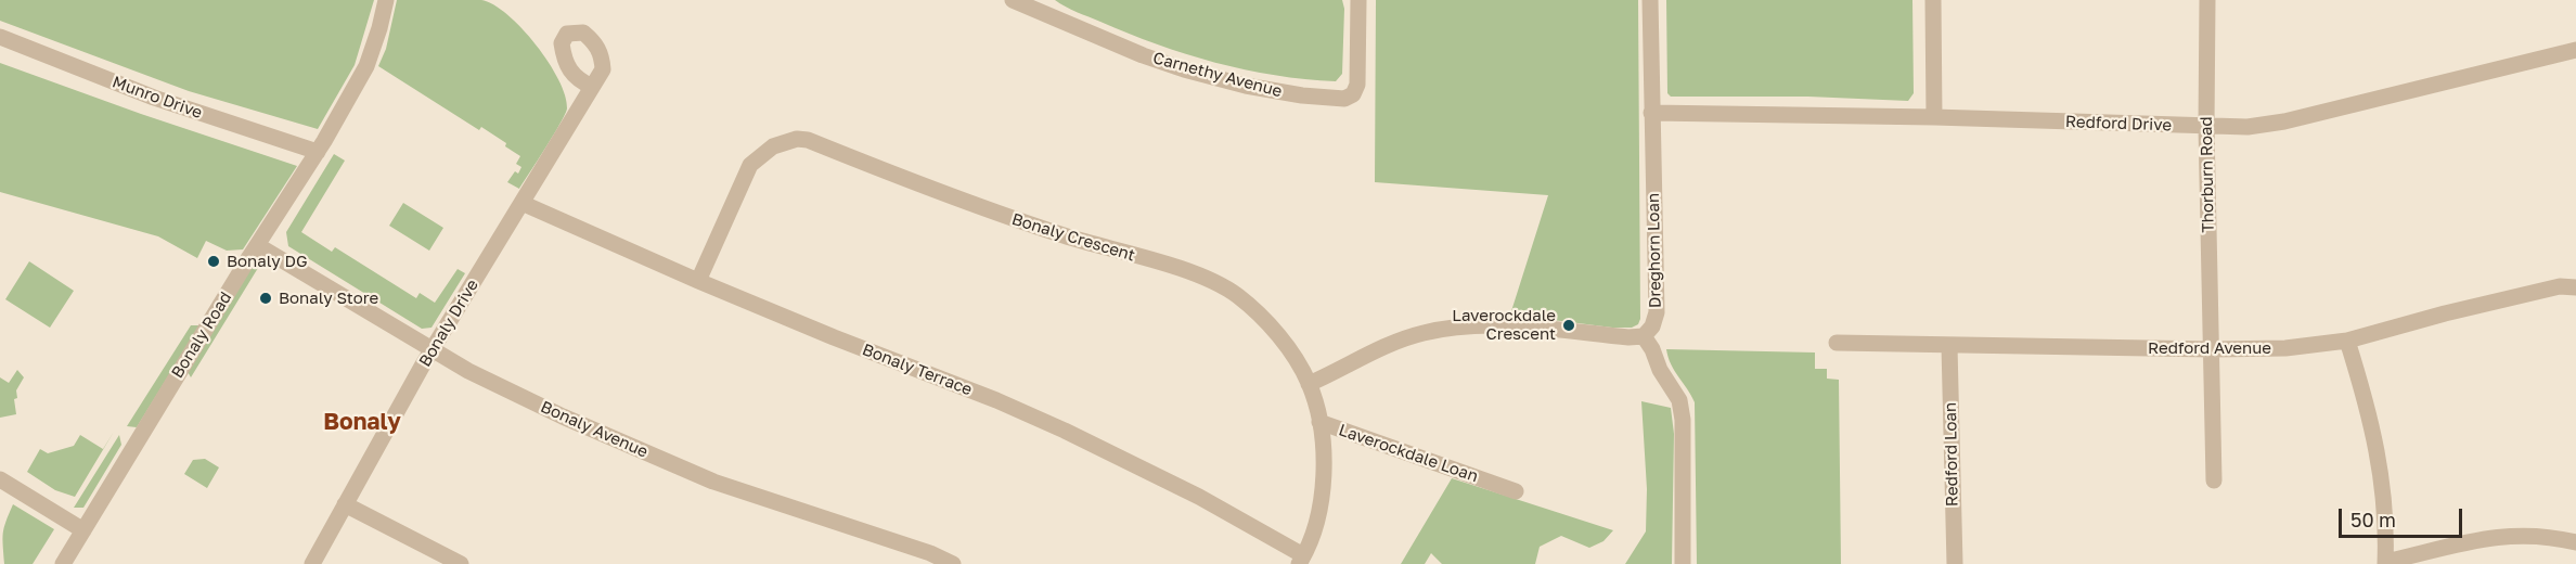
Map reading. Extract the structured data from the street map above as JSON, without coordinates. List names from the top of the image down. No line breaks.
{"streets":{"street":["Carnethy Avenue","Munro Drive","Redford Drive","Thorburn Road","Bonaly Crescent","Dreghorn Loan","Bonaly Drive","Bonaly Road","Redford Avenue","Bonaly Terrace","Bonaly Avenue","Laverockdale Loan","Redford Loan"]},"crossings":[["Munro Drive","Bonaly Road"],["Redford Drive","Thorburn Road"],["Redford Drive","Dreghorn Loan"],["Thorburn Road","Redford Avenue"],["Bonaly Crescent","Bonaly Terrace"],["Bonaly Crescent","Laverockdale Loan"],["Bonaly Drive","Bonaly Terrace"],["Bonaly Drive","Bonaly Avenue"],["Bonaly Road","Bonaly Avenue"],["Redford Avenue","Redford Loan"]],"districts":["Bonaly"],"places":["Bonaly DG","Bonaly Store","Laverockdale Crescent"],"scale_bar":"50 m"}
